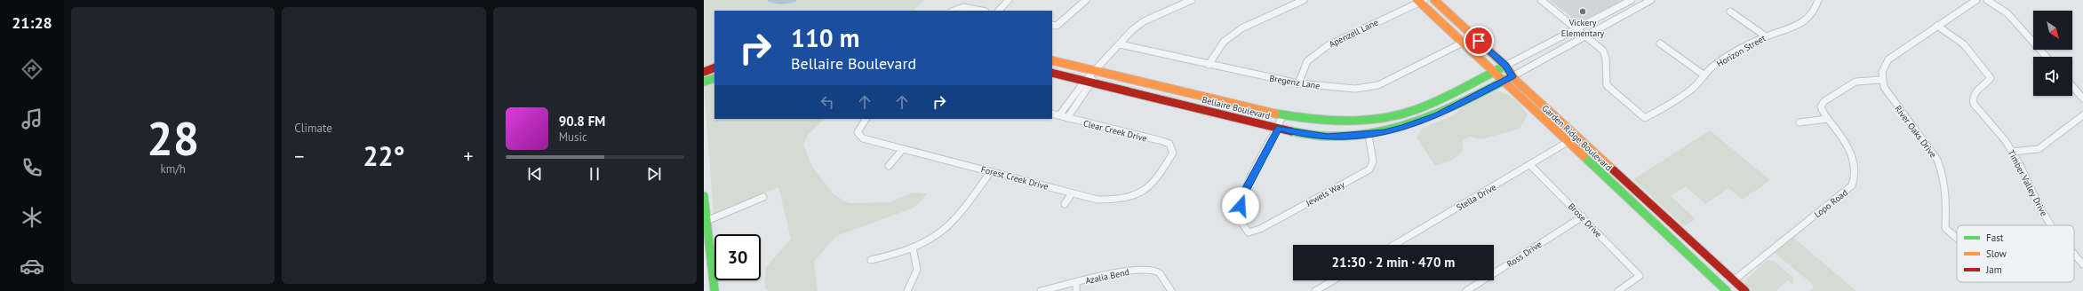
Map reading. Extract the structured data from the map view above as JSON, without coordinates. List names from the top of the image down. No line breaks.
{"streets":{"main road":["Bellaire Boulevard","Garden Ridge Boulevard"],"street":["Apenzell Lane","Horizon Street","Bregenz Lane","Clear Creek Drive","River Oaks Drive","Forest Creek Drive","Timber Valley Drive","Jewels Way","Stella Drive","Lopo Road","Brose Drive","Ross Drive","Azalia Bend"]},"crossings":[["Apenzell Lane","Bregenz Lane"],["Apenzell Lane","Garden Ridge Boulevard"],["Bregenz Lane","Garden Ridge Boulevard"],["Bellaire Boulevard","Garden Ridge Boulevard"],["Bellaire Boulevard","Jewels Way"],["Clear Creek Drive","Forest Creek Drive"],["River Oaks Drive","Lopo Road"],["Garden Ridge Boulevard","Stella Drive"],["Garden Ridge Boulevard","Lopo Road"],["Stella Drive","Brose Drive"],["Brose Drive","Ross Drive"]],"places":["Vickery Elementary"],"legend":["Fast","Slow","Jam"],"north":"bottom right","page":{"tabs":"21:28","tile":[["28","km/h"],"Climate"],"turn":["110 m","Bellaire Boulevard"],"song":["90.8 FM","Music"],"heat":["−","22°","+"],"limit":"30","trip":"21:30 · 2 min · 470 m"}}
